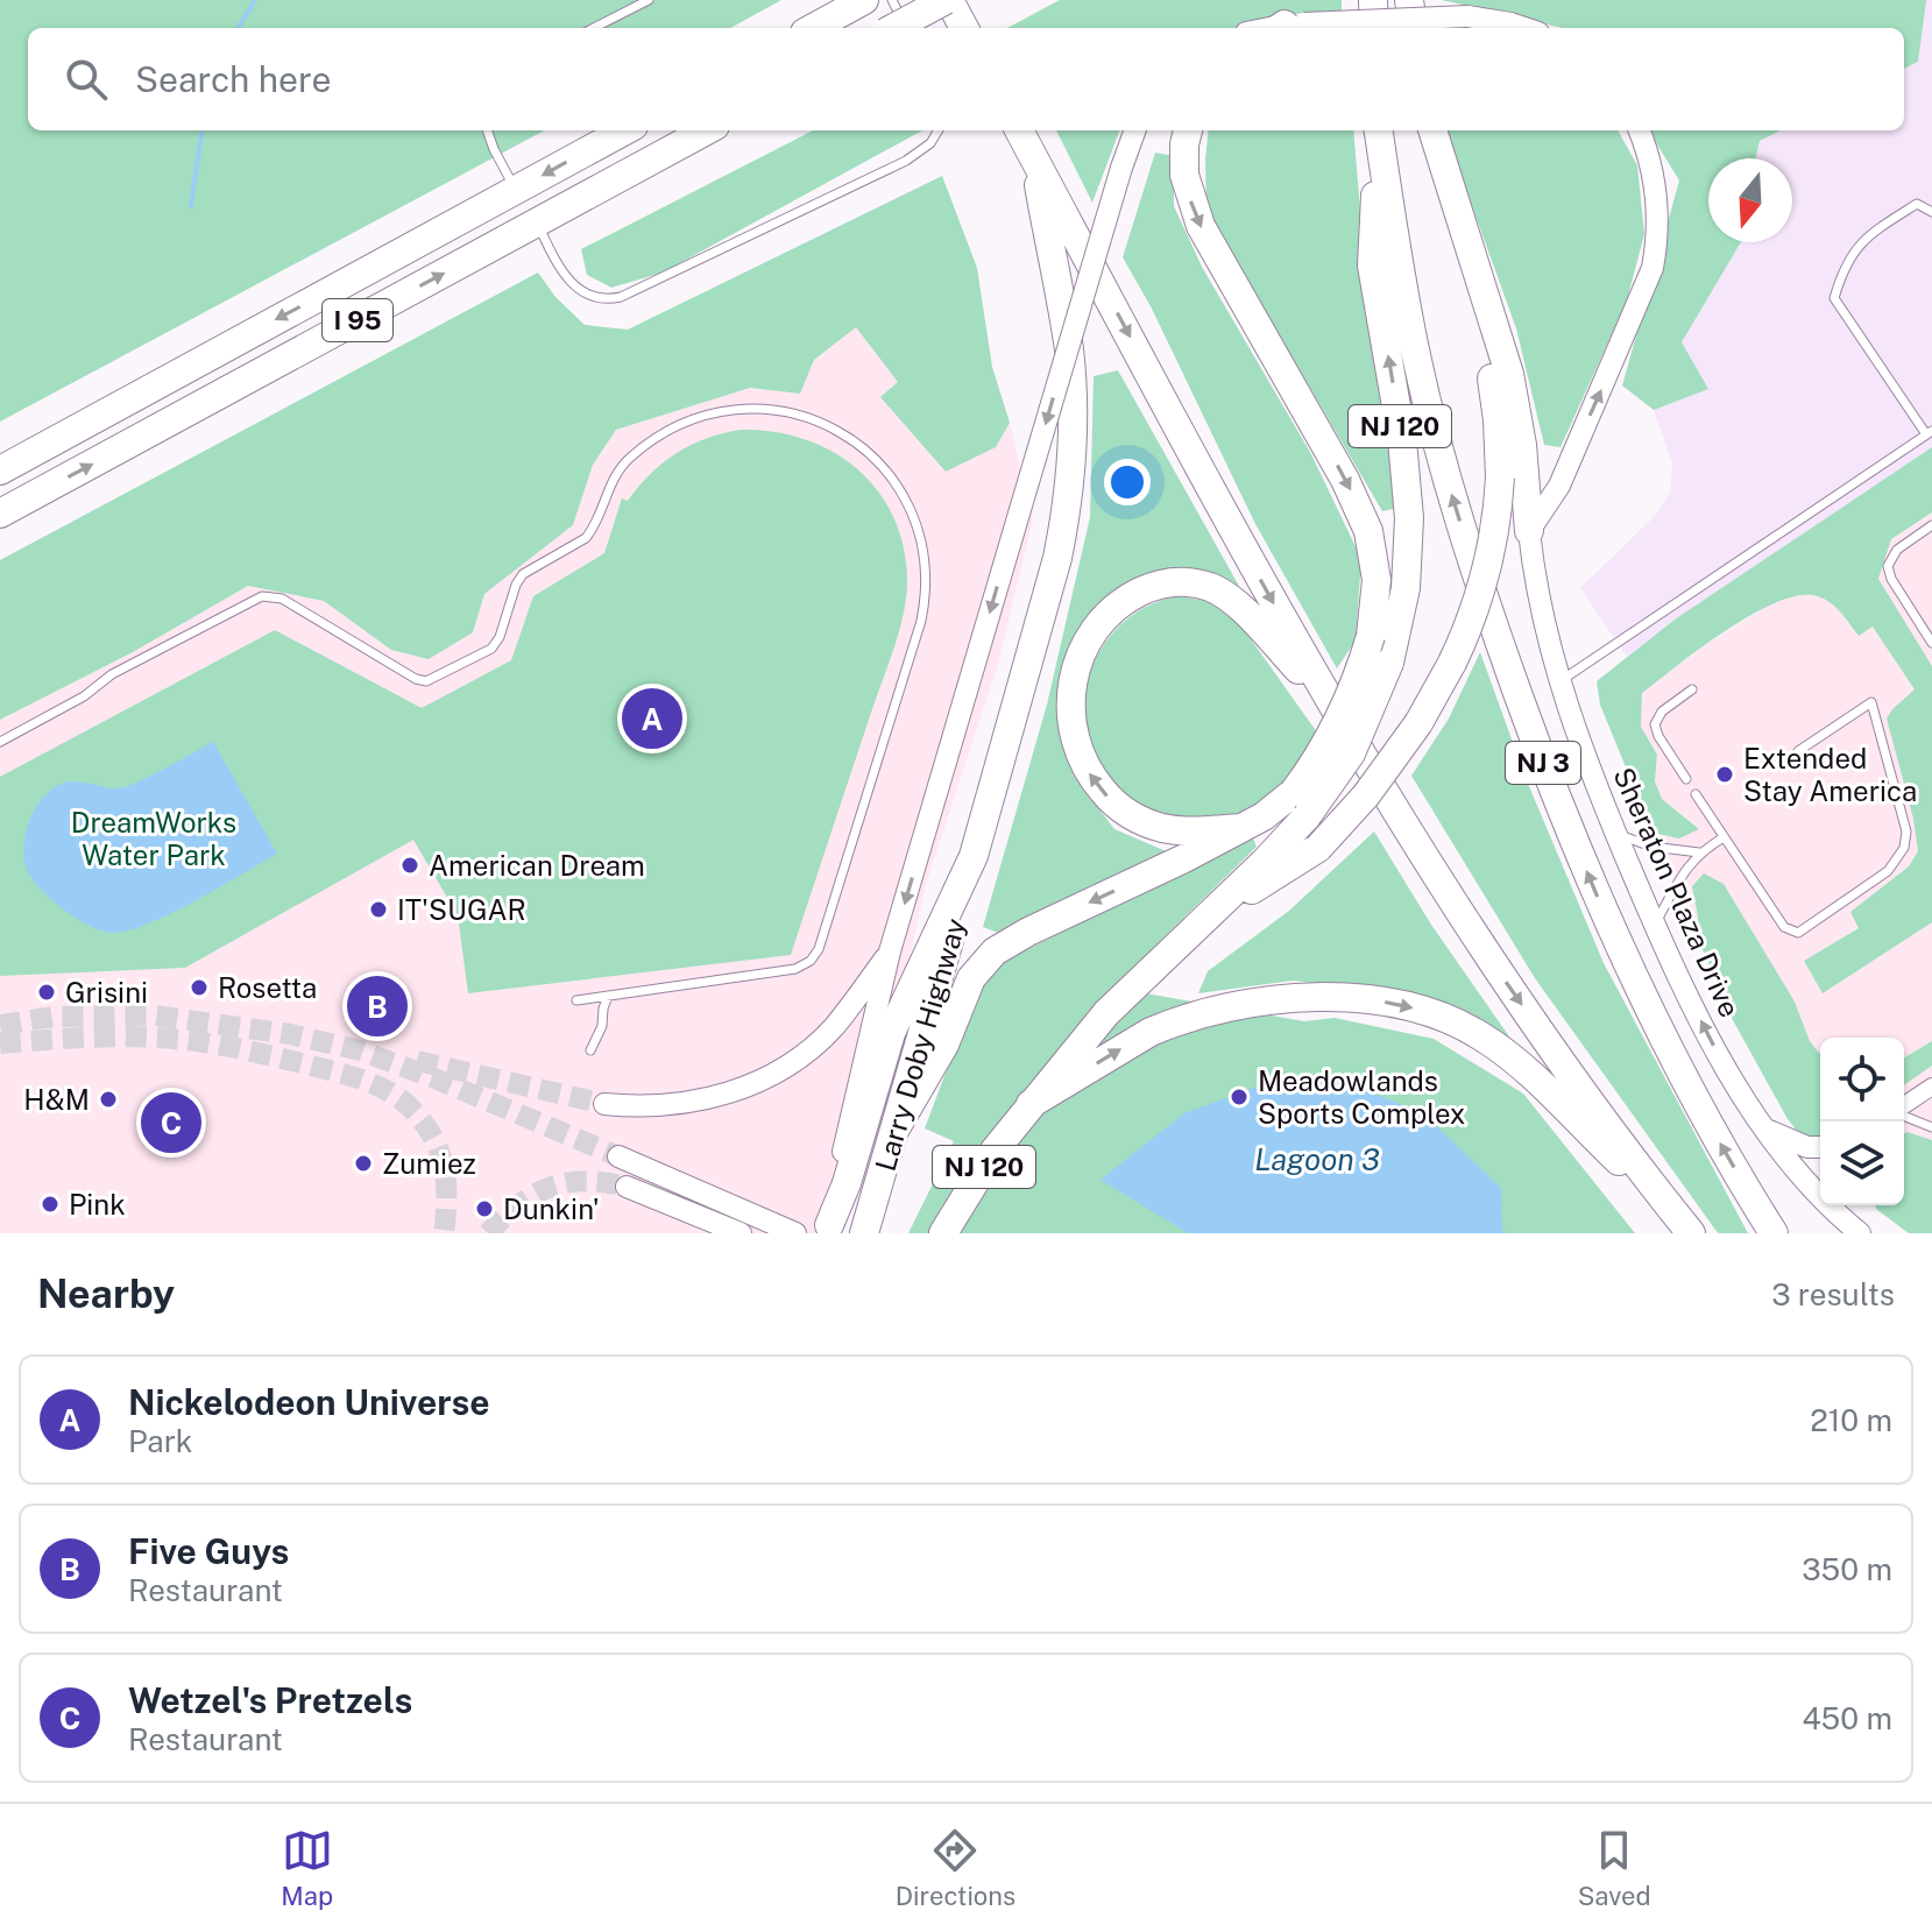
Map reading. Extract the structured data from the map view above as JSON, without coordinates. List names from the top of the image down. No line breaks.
{"streets":{"highway":["I 95","NJ 120","NJ 3","Larry Doby Highway"],"street":["Sheraton Plaza Drive"]},"crossings":[["NJ 120","Larry Doby Highway"]],"water":["Lagoon 3"],"parks":["DreamWorks Water Park"],"places":["Extended Stay America","American Dream","IT'SUGAR","Rosetta","Grisini","Meadowlands Sports Complex","H&M","Zumiez","Pink","Dunkin'"],"north":"bottom","page":{"search":"Search here","pins":["A","B","C"],"heading":["Nearby","3 results"],"list":[{"mark":"A","name":"Nickelodeon Universe","note":"Park","value":"210 m"},{"mark":"B","name":"Five Guys","note":"Restaurant","value":"350 m"},{"mark":"C","name":"Wetzel's Pretzels","note":"Restaurant","value":"450 m"}],"nav":["Map","Directions","Saved"]}}
